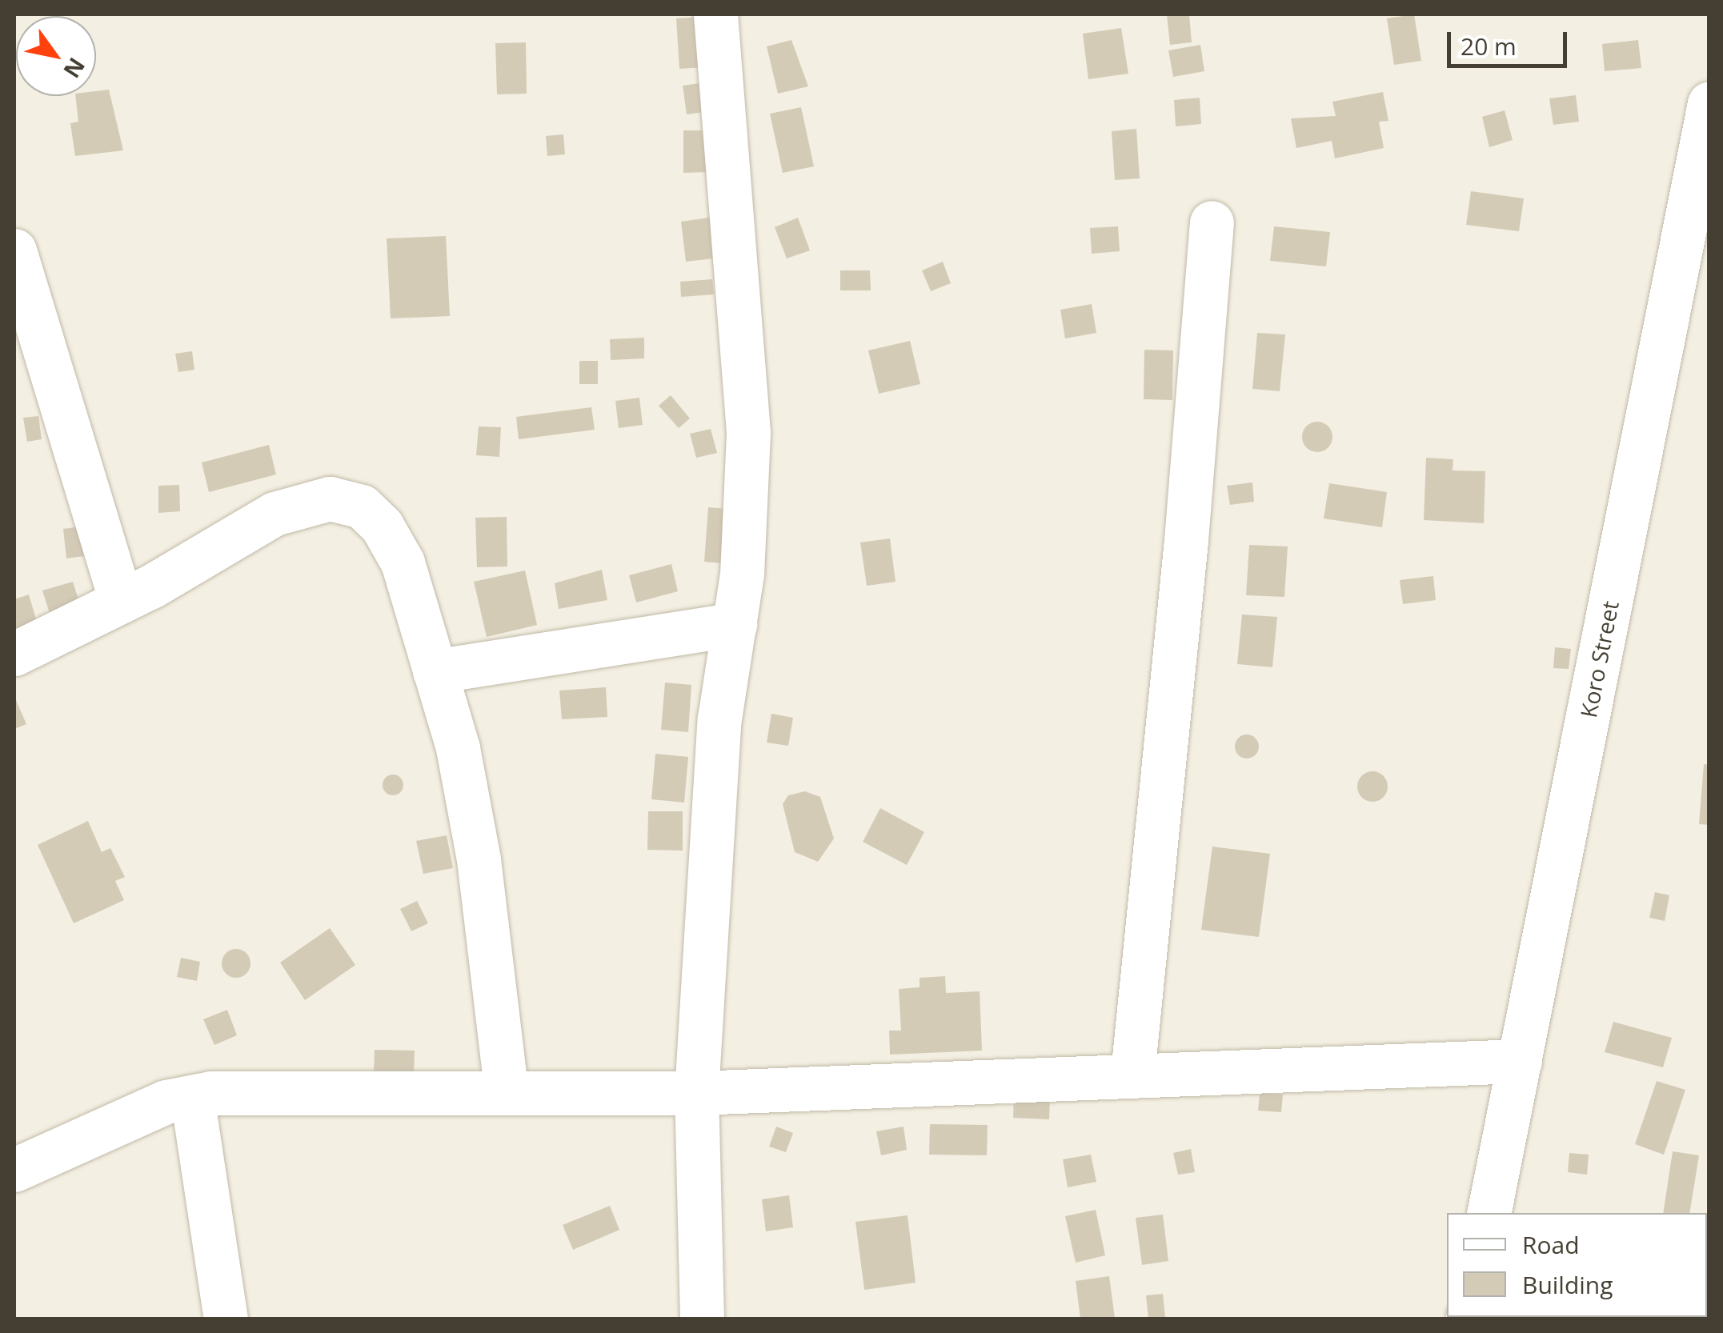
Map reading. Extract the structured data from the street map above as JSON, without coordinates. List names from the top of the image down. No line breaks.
{"streets":{"street":["Koro Street"]},"legend":["Road","Building"],"scale_bar":"20 m","north":"bottom right"}
